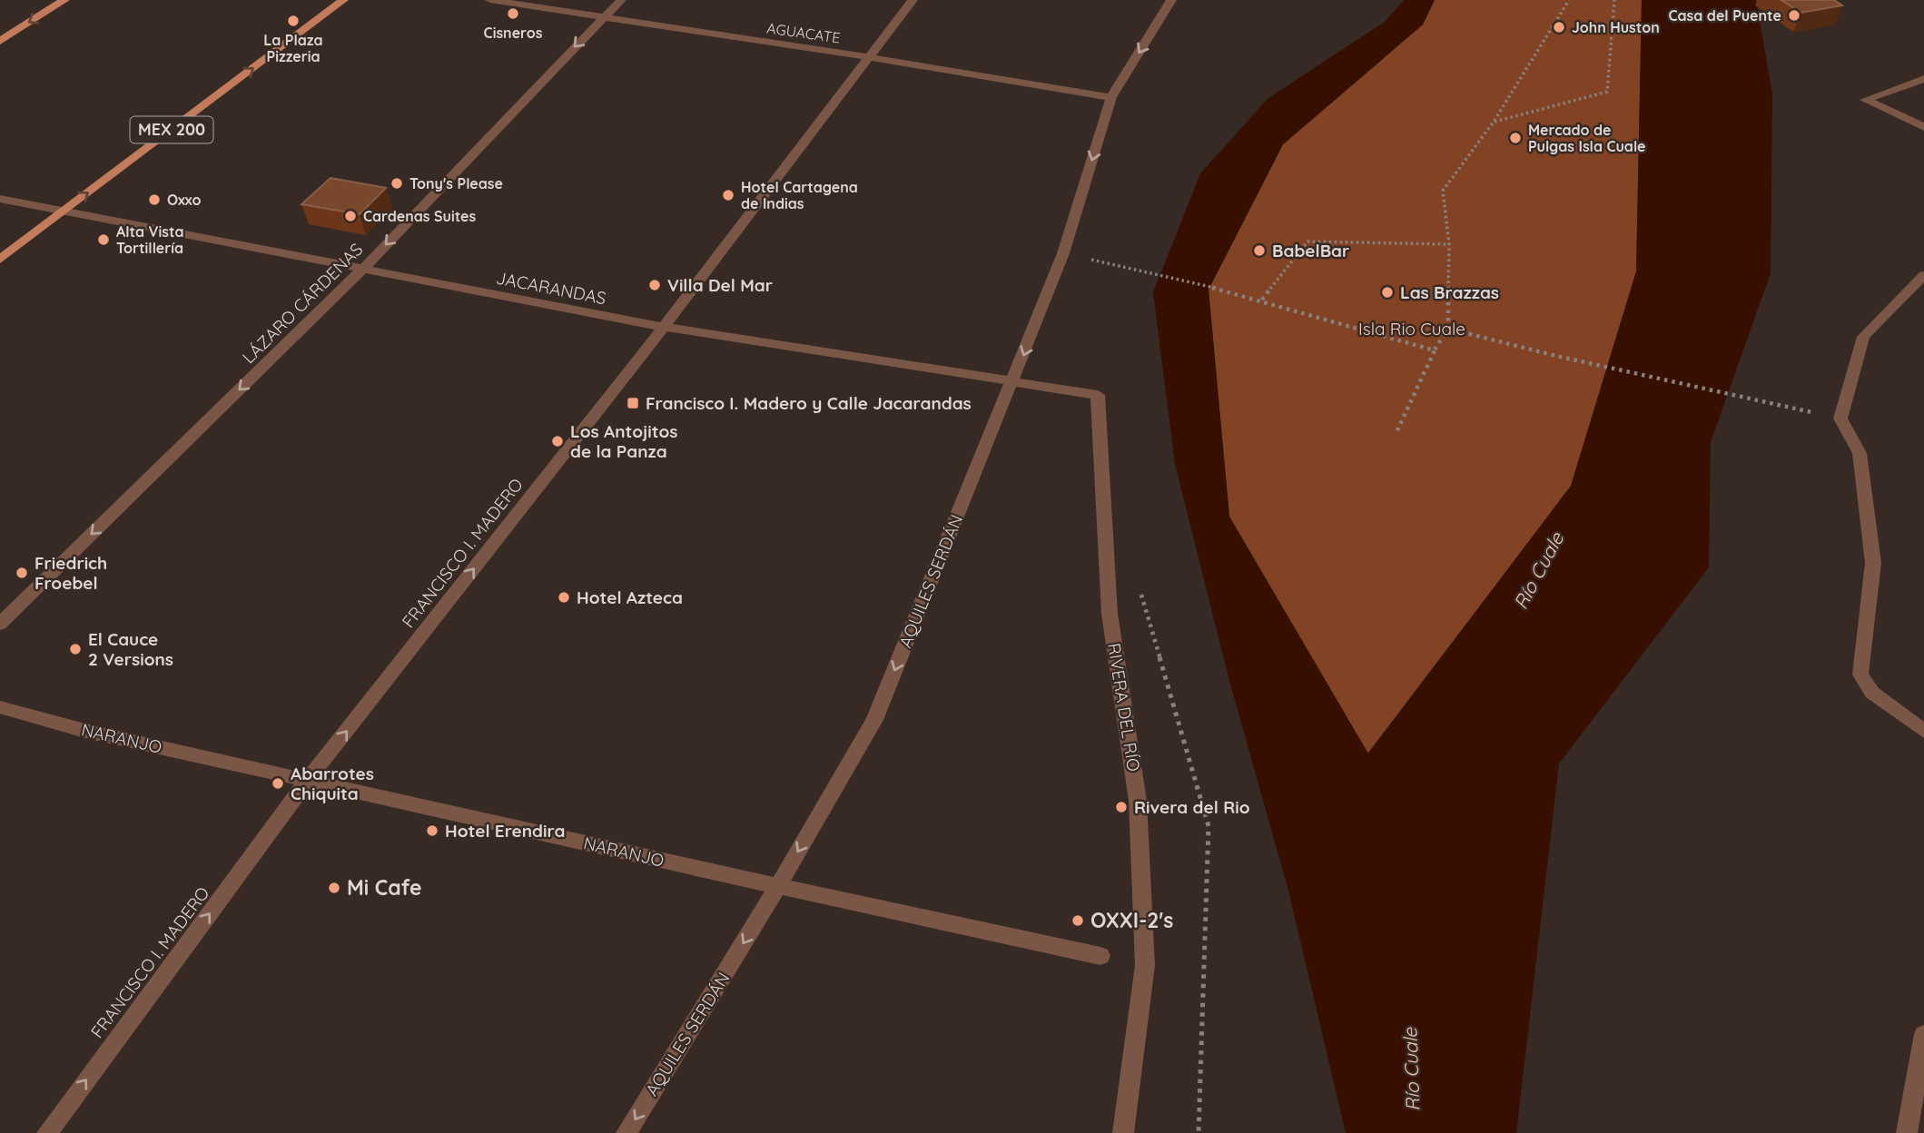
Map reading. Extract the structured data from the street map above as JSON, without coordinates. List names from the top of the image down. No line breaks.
{"streets":{"main road":["MEX 200"],"street":["AGUACATE","JACARANDAS","LÁZARO CÁRDENAS","FRANCISCO I. MADERO","AQUILES SERDÁN","RIVERA DEL RÍO","NARANJO"]},"crossings":[["AGUACATE","LÁZARO CÁRDENAS"],["AGUACATE","FRANCISCO I. MADERO"],["AGUACATE","AQUILES SERDÁN"],["MEX 200","JACARANDAS"],["JACARANDAS","LÁZARO CÁRDENAS"],["JACARANDAS","FRANCISCO I. MADERO"],["JACARANDAS","AQUILES SERDÁN"],["JACARANDAS","RIVERA DEL RÍO"],["FRANCISCO I. MADERO","NARANJO"],["AQUILES SERDÁN","NARANJO"]],"one_way":["LÁZARO CÁRDENAS","FRANCISCO I. MADERO","AQUILES SERDÁN"],"water":["Río Cuale"],"parks":["Isla Rio Cuale"],"places":{"other":["Cisneros","Casa del Puente","La Plaza Pizzeria","John Huston","Mercado de Pulgas Isla Cuale","Tony's Please","Hotel Cartagena de Indias","Oxxo","Cardenas Suites","Alta Vista Tortillería","BabelBar","Villa Del Mar","Las Brazzas","Los Antojitos de la Panza","Friedrich Froebel","Hotel Azteca","El Cauce 2 Versions","Abarrotes Chiquita","Rivera del Rio","Hotel Erendira","Mi Cafe","OXXI-2's"],"transit":["Francisco I. Madero y Calle Jacarandas"]}}
